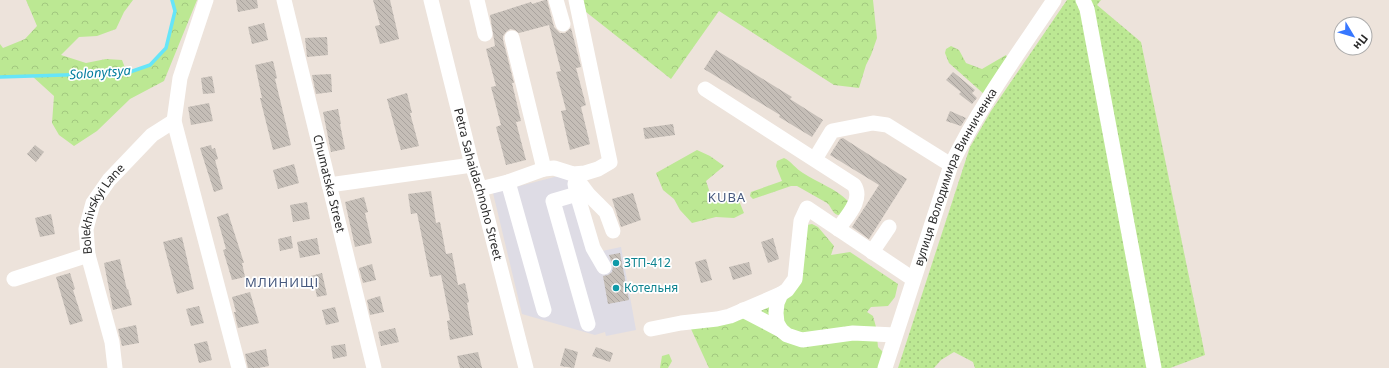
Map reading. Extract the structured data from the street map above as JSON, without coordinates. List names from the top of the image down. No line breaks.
{"streets":{"street":["вулиця Володимира Винниченка","Chumatska Street","Petra Sahaidachnoho Street","Bolekhivskyi Lane"]},"districts":["KUBA","МЛИНИЩІ"],"water":["Solonytsya"],"places":["ЗТП-412","Котельня"],"north":"bottom right"}
